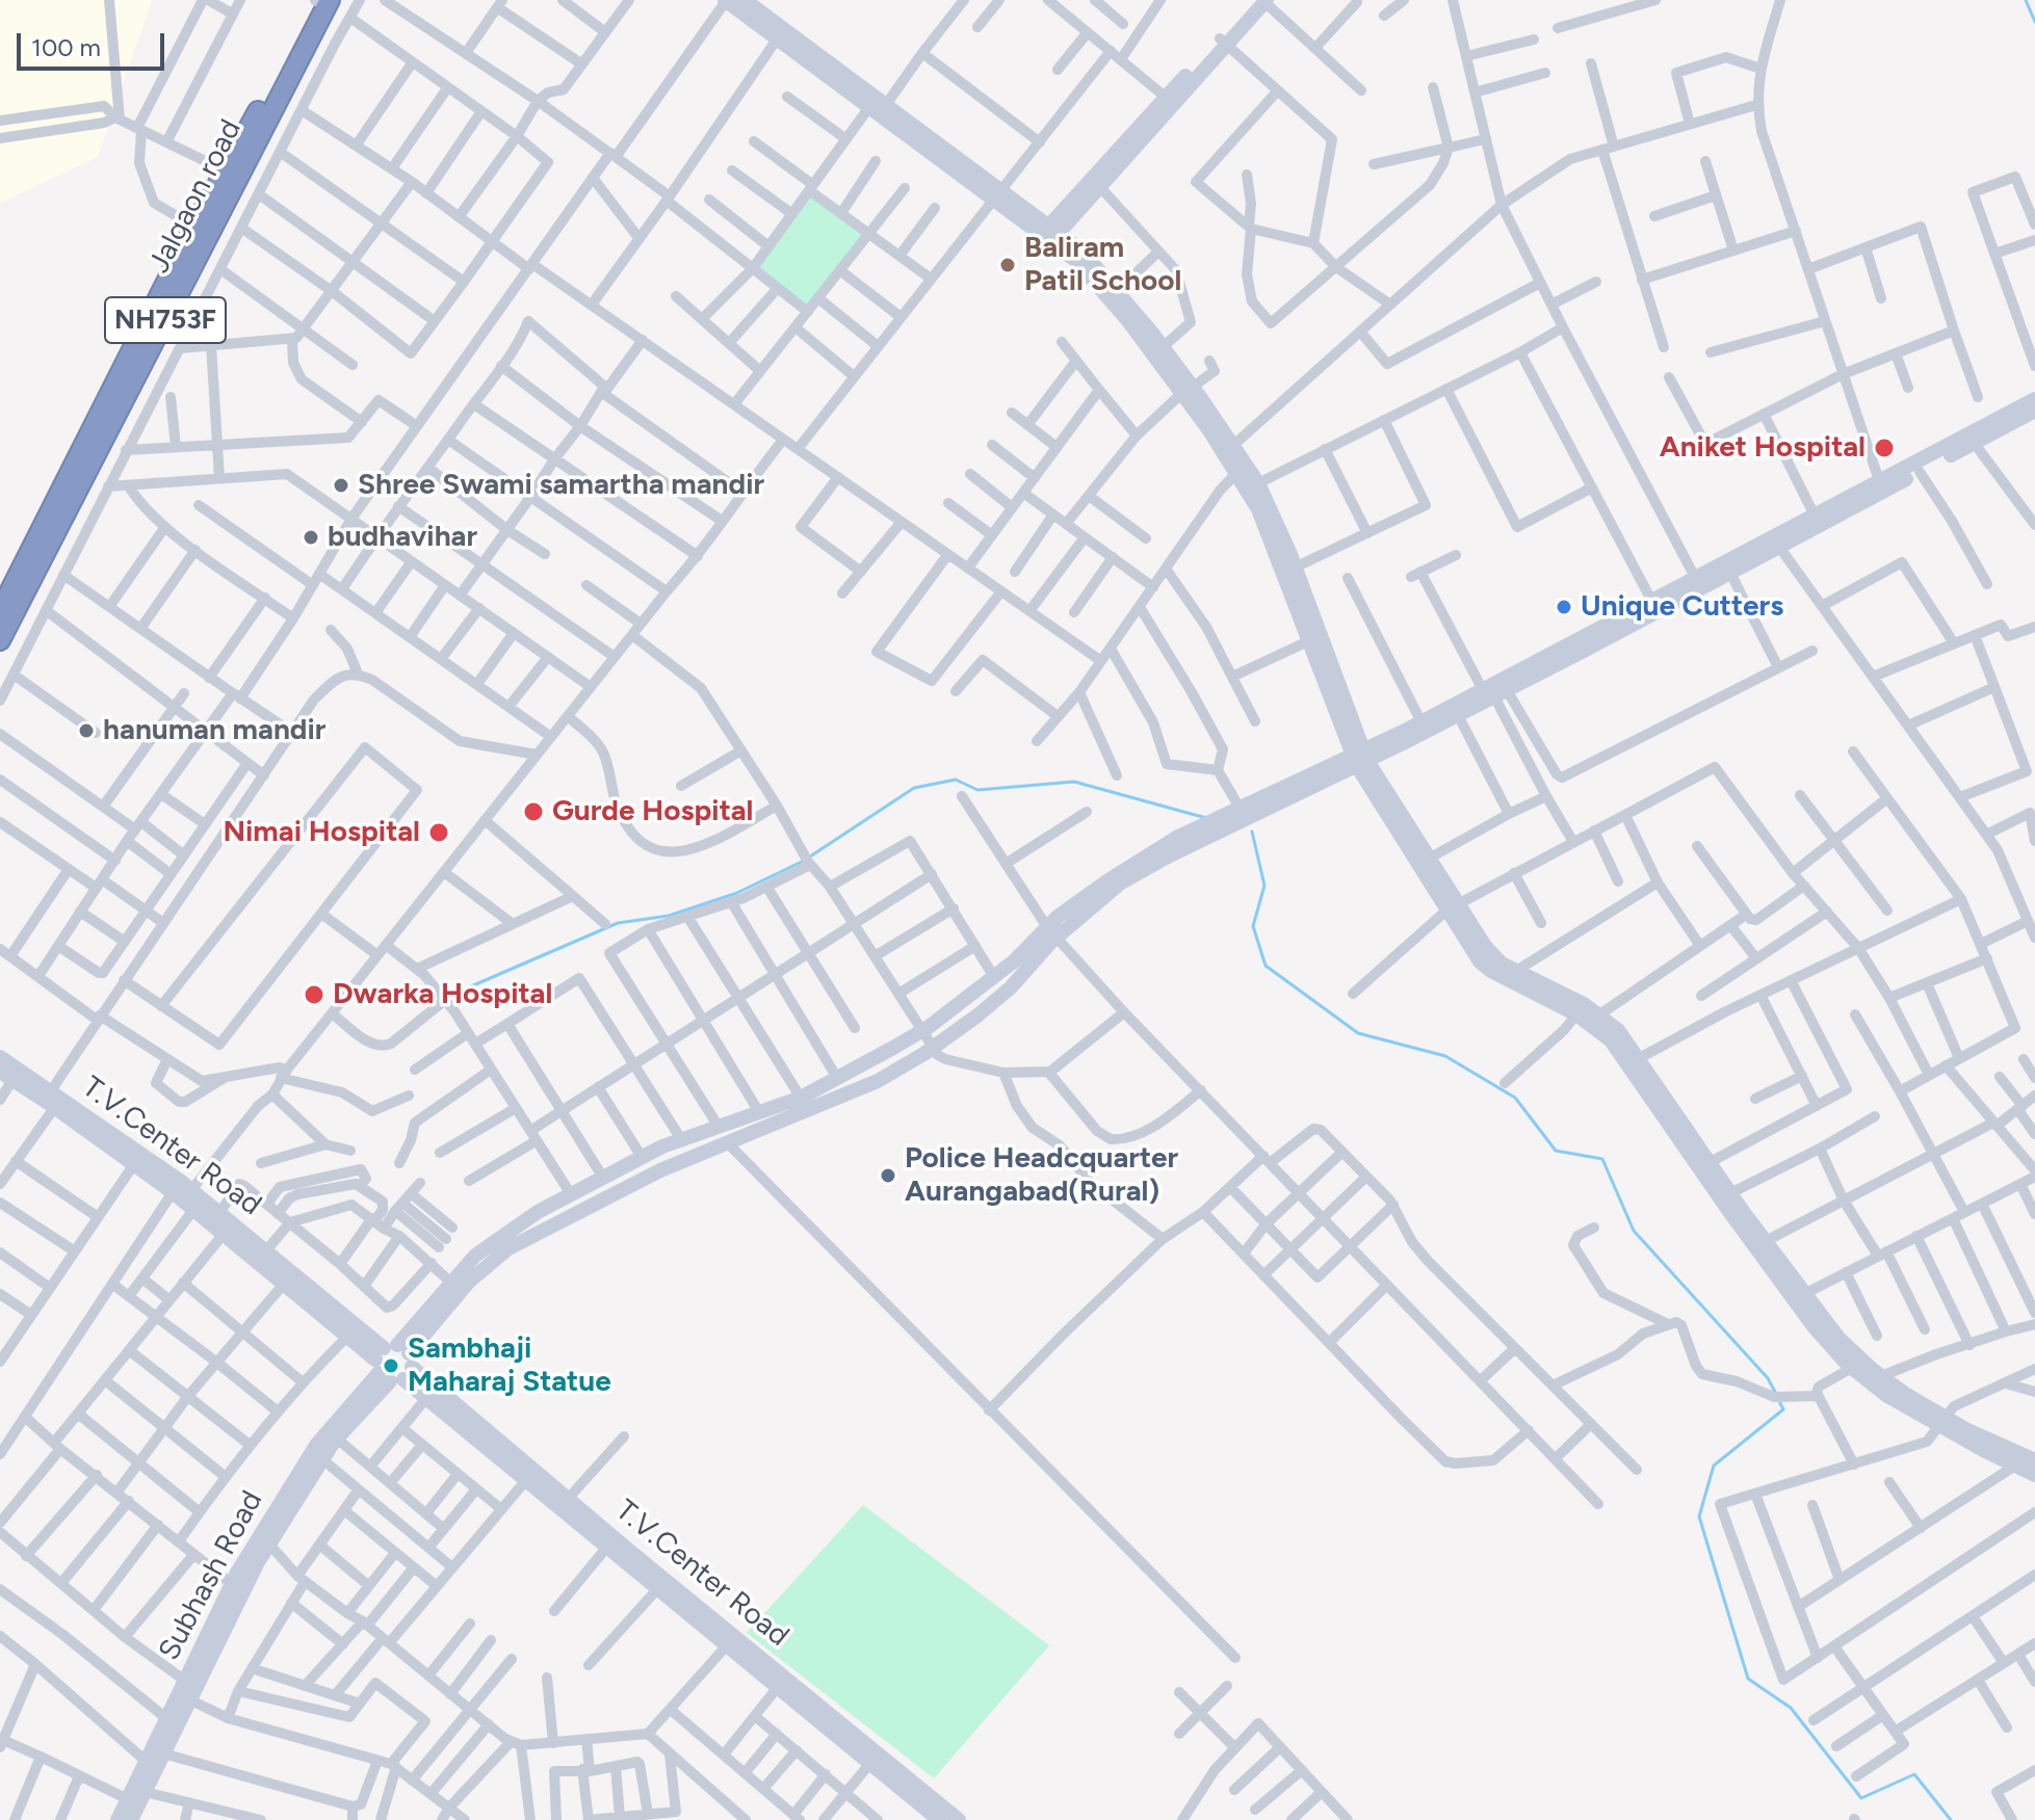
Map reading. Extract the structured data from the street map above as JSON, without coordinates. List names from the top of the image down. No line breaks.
{"streets":{"highway":["Jalgaon road","NH753F"],"street":["T.V.Center Road","Subhash Road"]},"crossings":[["T.V.Center Road","Subhash Road"]],"places":["Baliram Patil School","Aniket Hospital","Shree Swami samartha mandir","budhavihar","Unique Cutters","hanuman mandir","Gurde Hospital","Nimai Hospital","Dwarka Hospital","Police Headcquarter Aurangabad(Rural)","Sambhaji Maharaj Statue"],"scale_bar":"100 m"}
